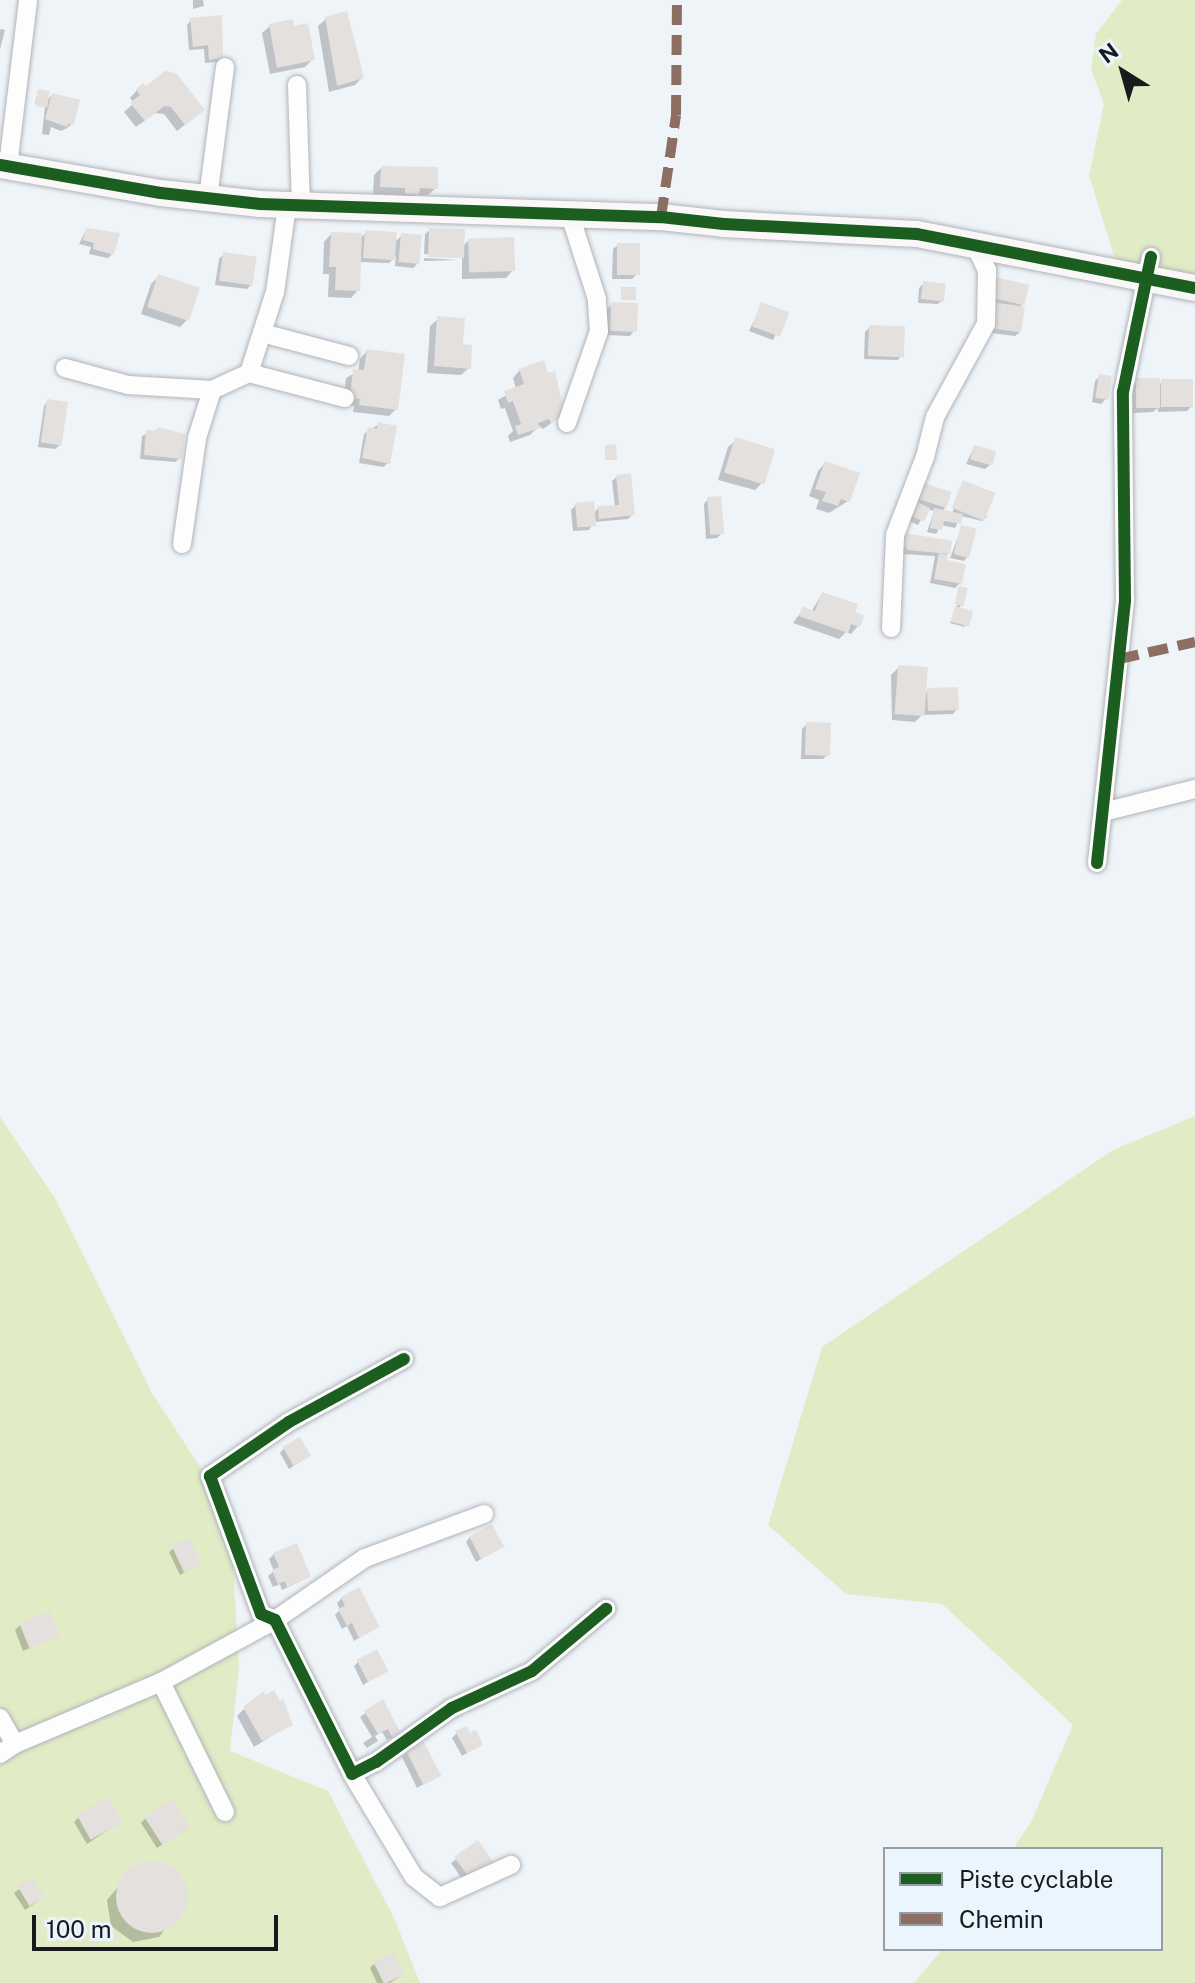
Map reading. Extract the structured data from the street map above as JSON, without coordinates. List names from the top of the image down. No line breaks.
{"legend":["Piste cyclable","Chemin"],"scale_bar":"100 m","north":"top left"}
